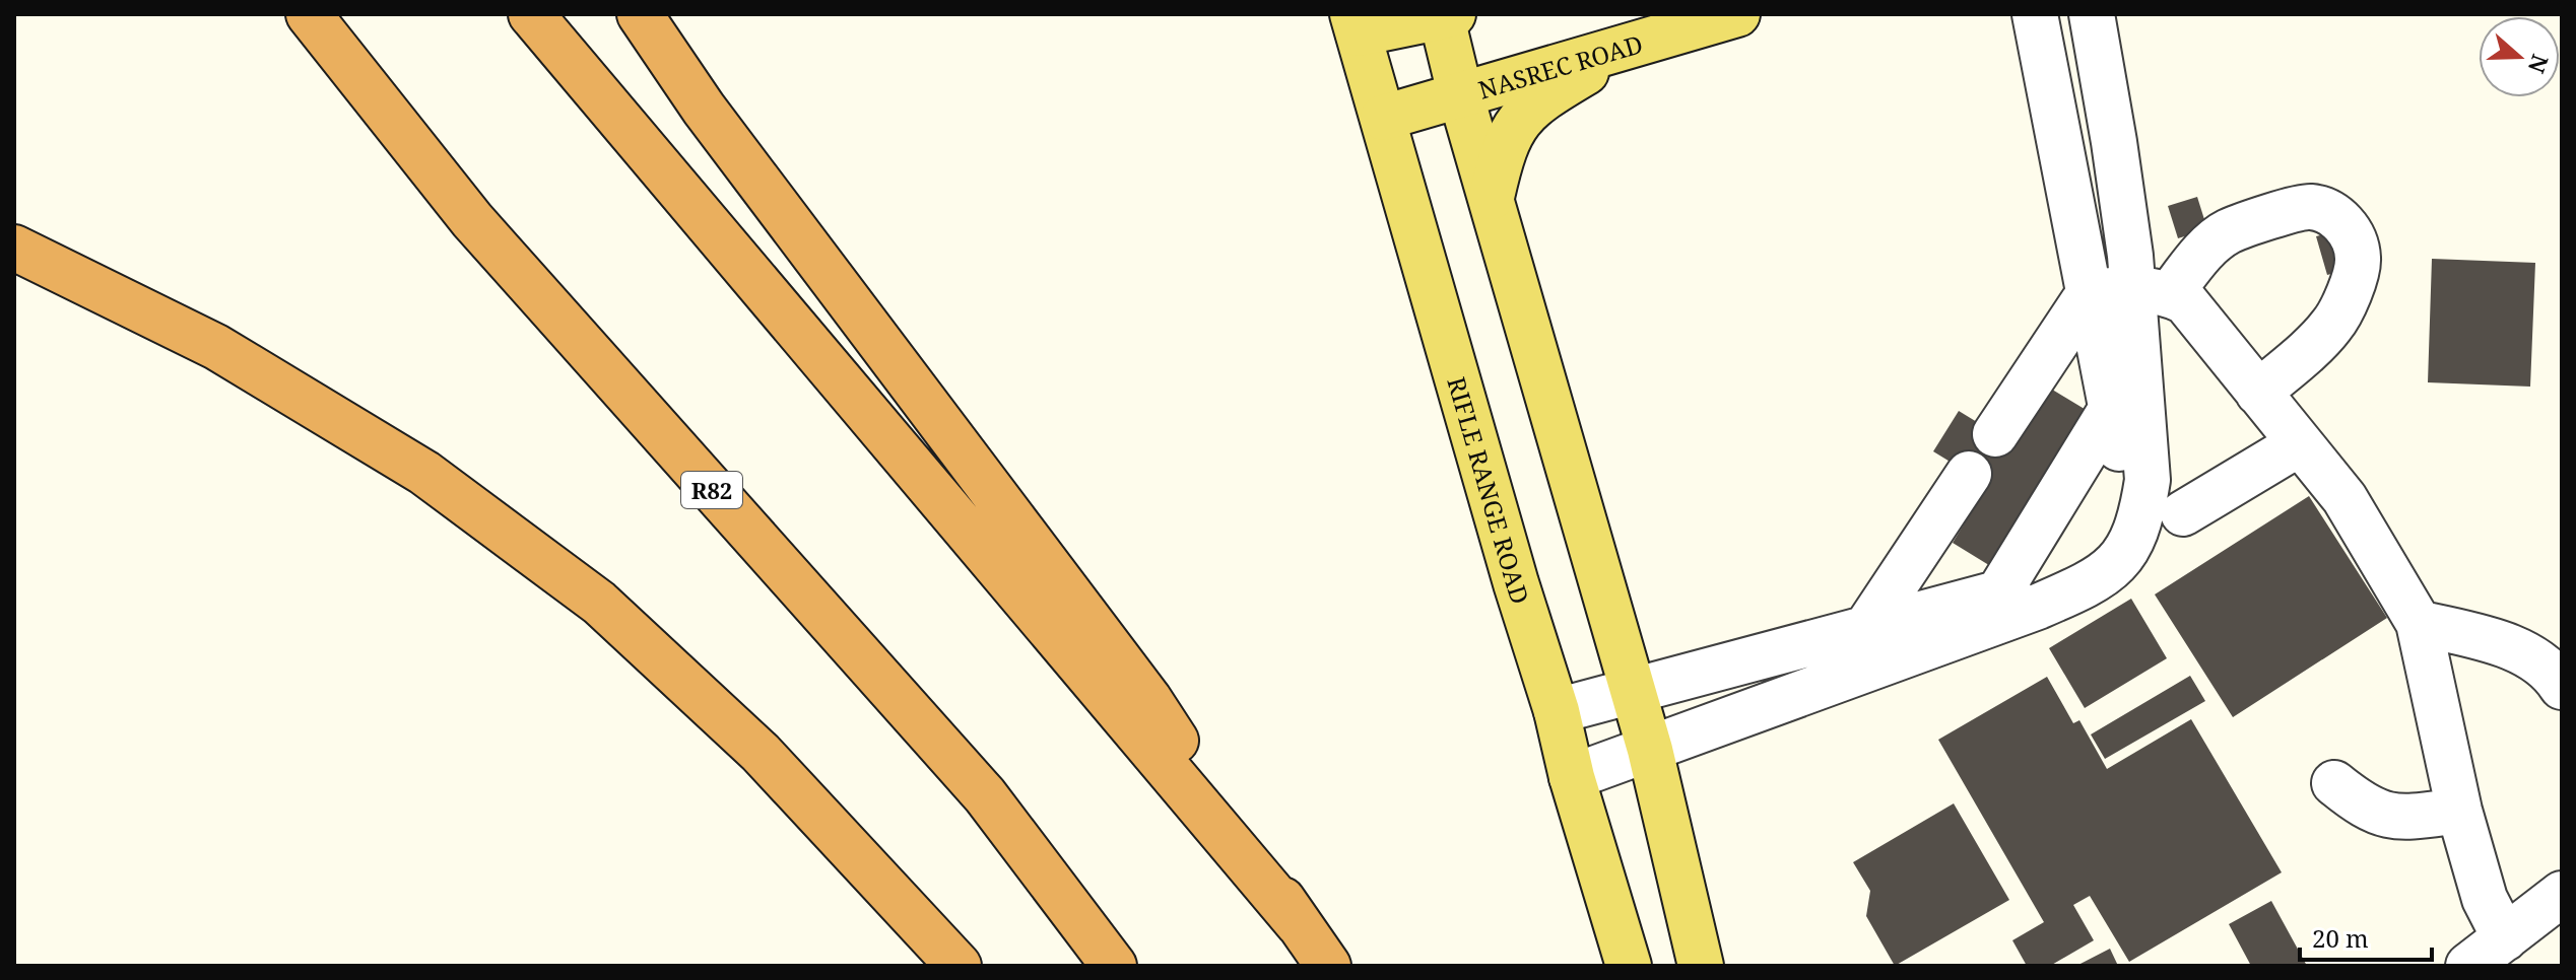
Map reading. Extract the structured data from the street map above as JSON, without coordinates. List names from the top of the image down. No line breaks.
{"streets":{"highway":["R82"],"main road":["NASREC ROAD","RIFLE RANGE ROAD"]},"crossings":[["NASREC ROAD","RIFLE RANGE ROAD"]],"scale_bar":"20 m","north":"right"}
